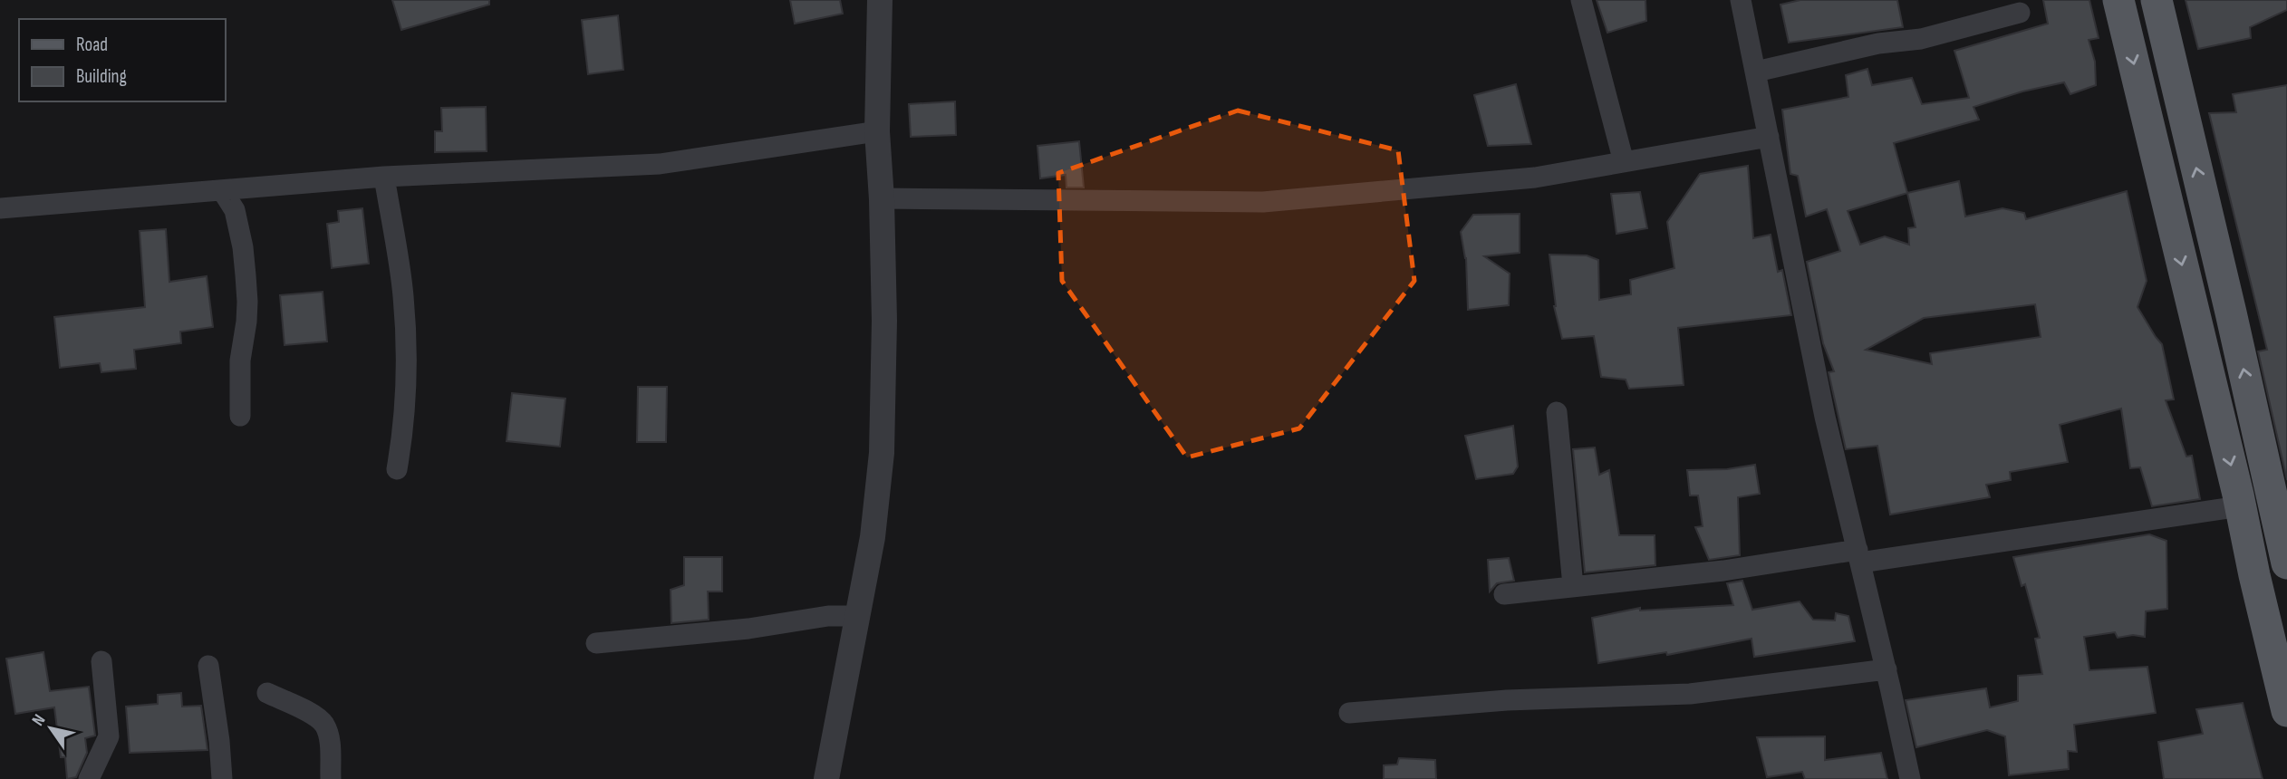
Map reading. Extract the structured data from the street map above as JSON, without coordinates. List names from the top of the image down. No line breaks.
{"legend":["Road","Building"],"north":"top left"}
